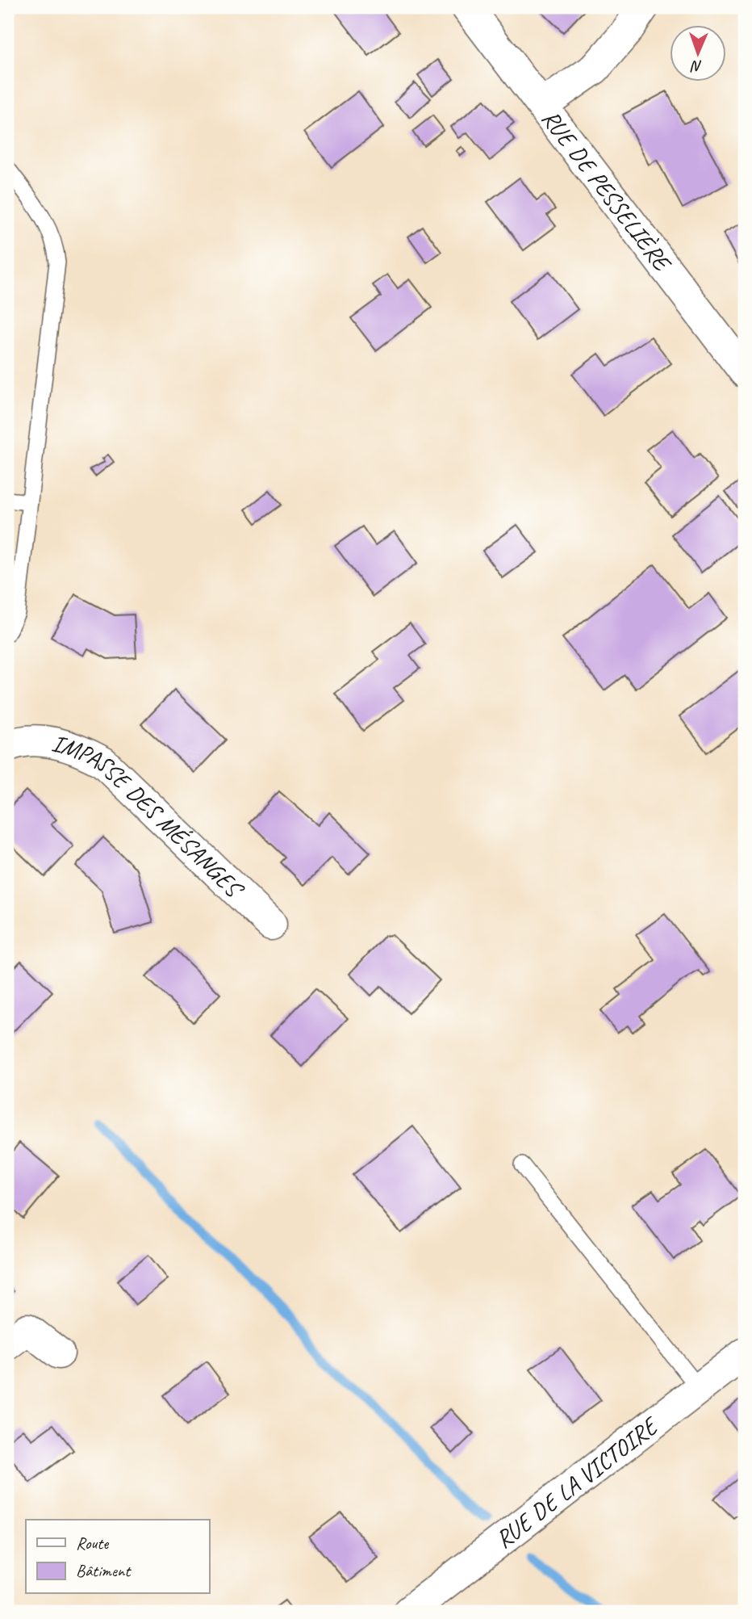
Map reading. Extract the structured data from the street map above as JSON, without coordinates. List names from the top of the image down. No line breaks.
{"streets":{"street":["RUE DE PESSELIÈRE","IMPASSE DES MÉSANGES","RUE DE LA VICTOIRE"]},"legend":["Route","Bâtiment"],"north":"bottom"}
